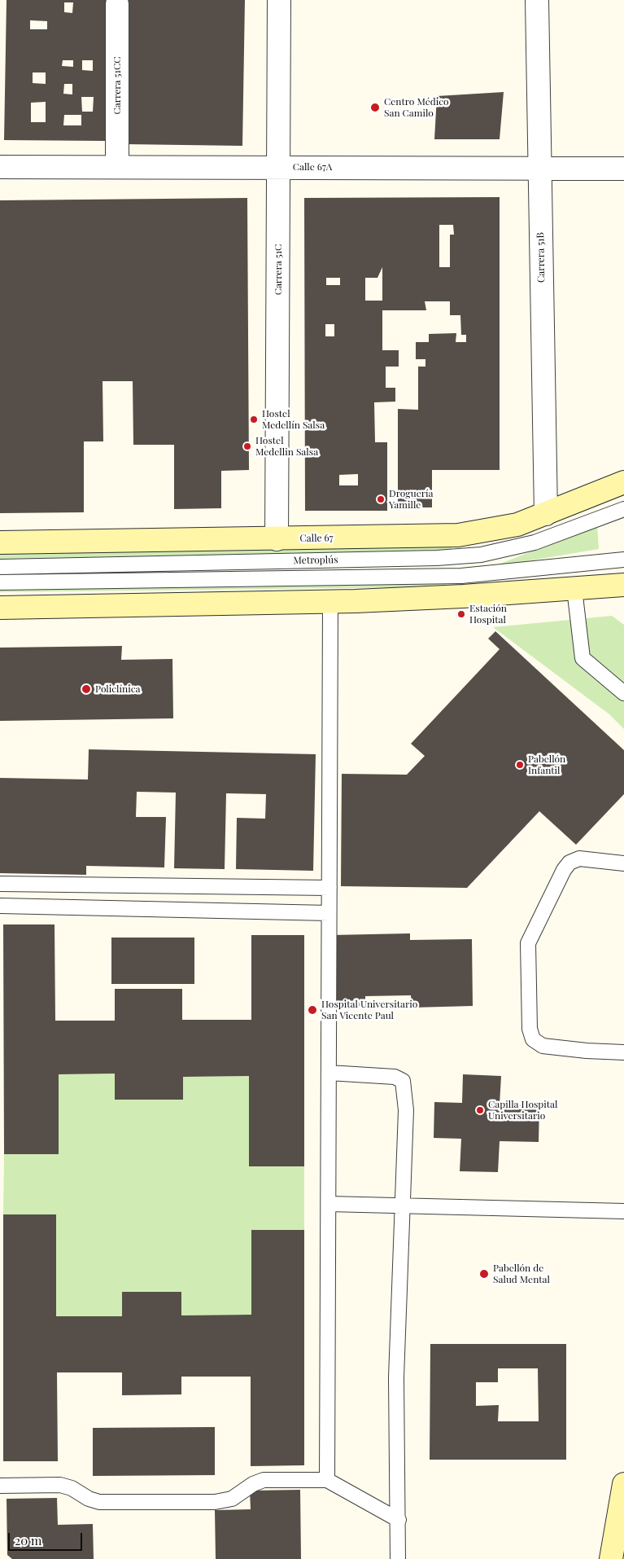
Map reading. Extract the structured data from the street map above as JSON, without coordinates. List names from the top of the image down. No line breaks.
{"streets":{"main road":["Calle 67"],"street":["Carrera 51CC","Calle 67A","Carrera 51B","Carrera 51C"],"lane":["Metroplús"]},"crossings":[["Carrera 51CC","Calle 67A"],["Calle 67A","Carrera 51B"],["Calle 67A","Carrera 51C"],["Carrera 51B","Calle 67"],["Carrera 51C","Calle 67"]],"places":["Centro Médico San Camilo","Hostel Medellín Salsa","Hostel Medellin Salsa","Droguería Yamille","Estación Hospital","Policlínica","Pabellón Infantil","Hospital Universitario San Vicente Paul","Capilla Hospital Universitario","Pabellón de Salud Mental"],"scale_bar":"20 m"}
